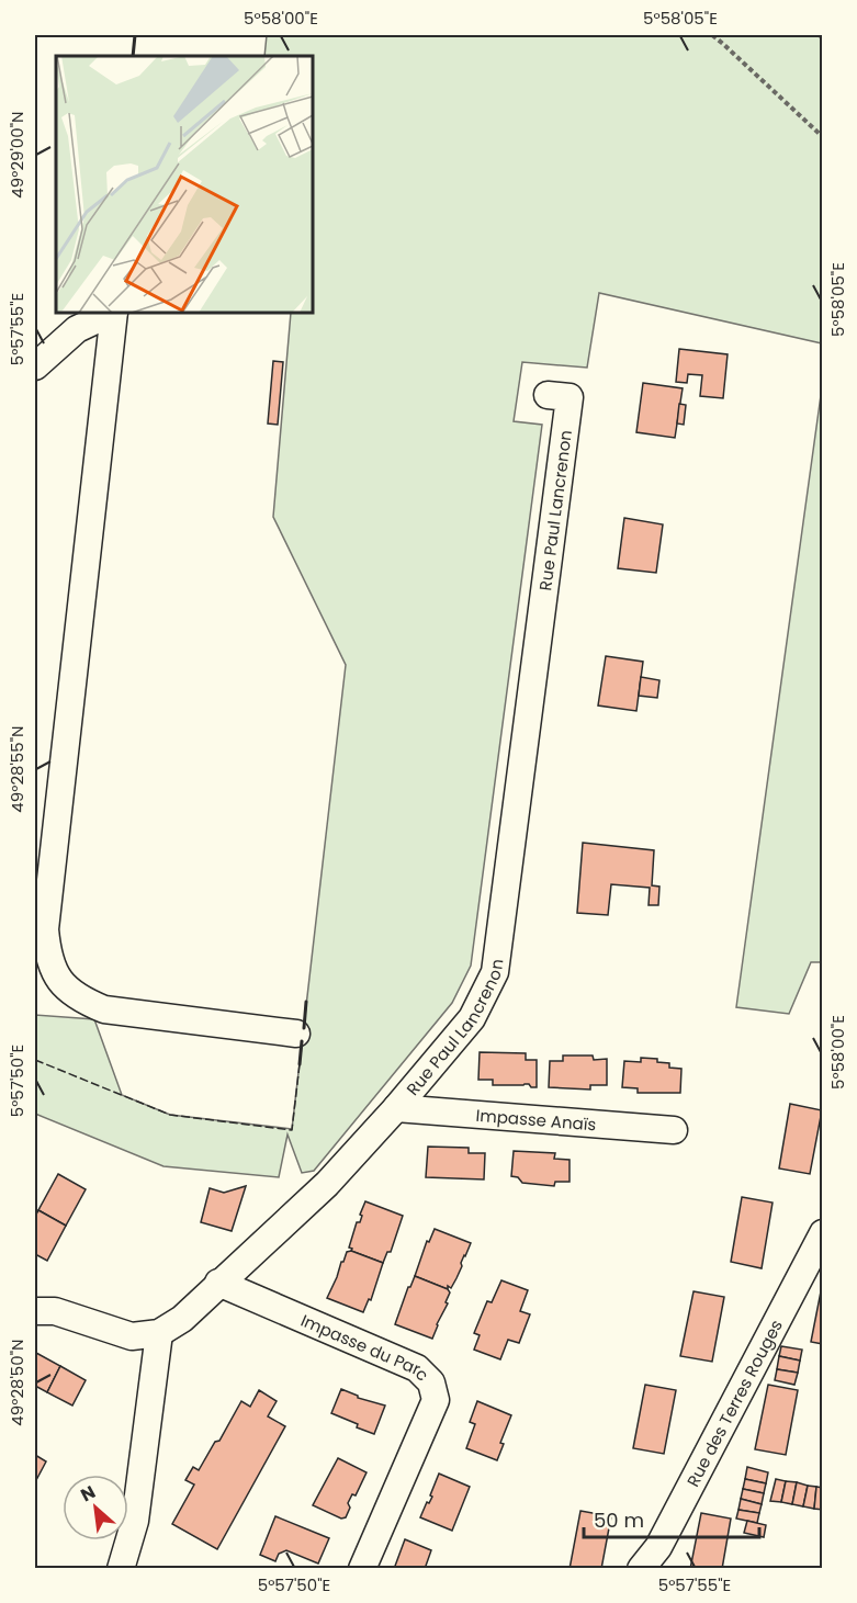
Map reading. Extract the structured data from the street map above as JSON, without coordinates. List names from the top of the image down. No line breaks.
{"streets":{"street":["Rue Paul Lancrenon","Impasse Anaïs","Impasse du Parc","Rue des Terres Rouges"]},"crossings":[["Rue Paul Lancrenon","Impasse Anaïs"],["Rue Paul Lancrenon","Impasse du Parc"]],"scale_bar":"50 m","north":"top left","coordinates":["5°58'00\"E","5°58'05\"E","49°29'00\"N","5°57'55\"E","49°28'55\"N","5°57'50\"E","49°28'50\"N"]}
